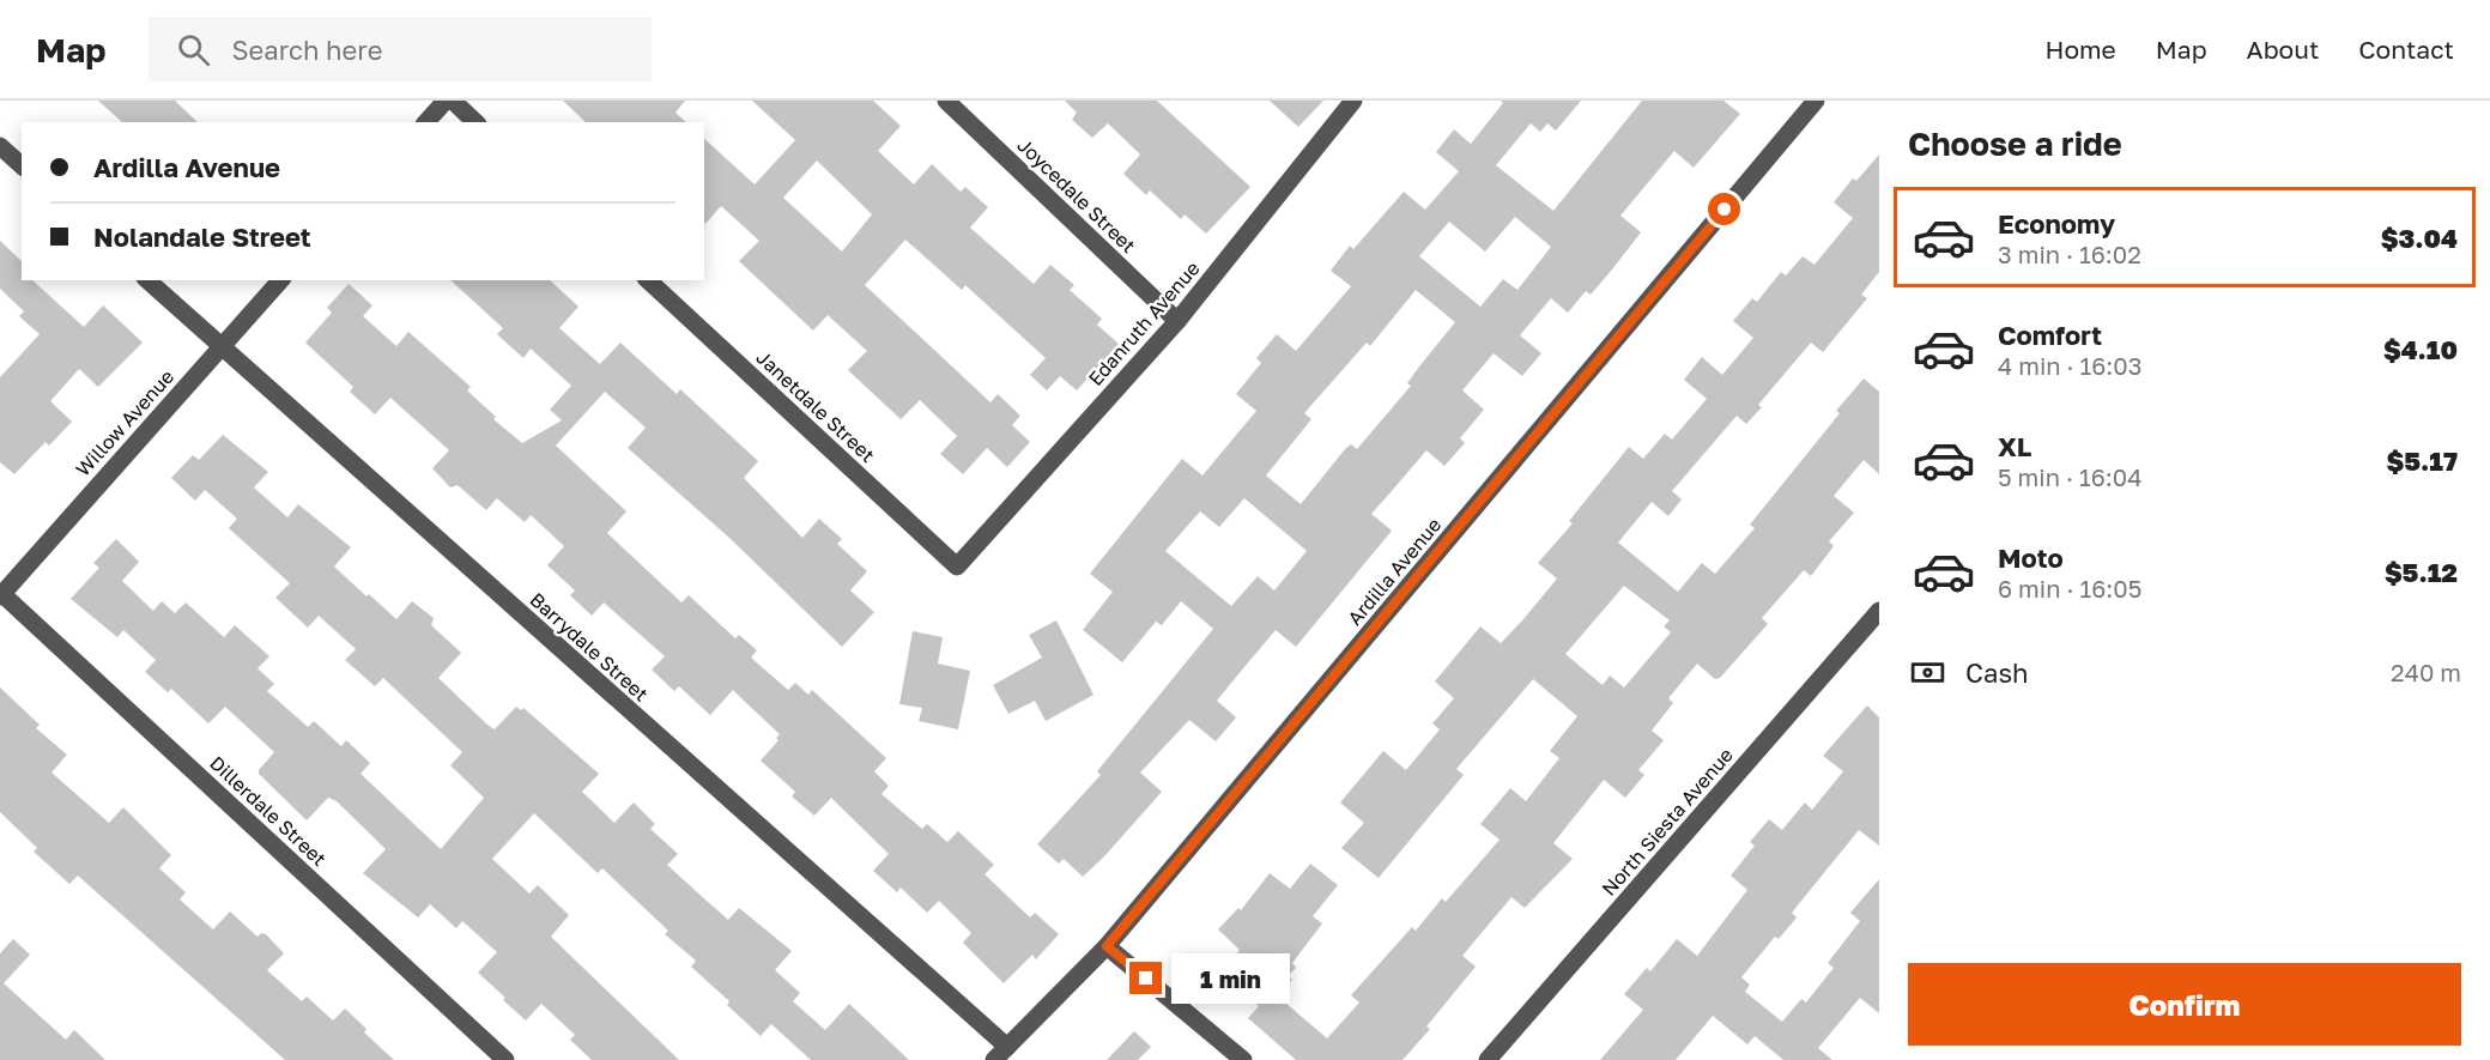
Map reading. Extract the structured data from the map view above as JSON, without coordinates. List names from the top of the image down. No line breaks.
{"streets":{"street":["Joycedale Street","Edanruth Avenue","Janetdale Street","Willow Avenue","Ardilla Avenue","Barrydale Street","Dillerdale Street","North Siesta Avenue"]},"crossings":[["Joycedale Street","Edanruth Avenue"],["Edanruth Avenue","Janetdale Street"],["Willow Avenue","Barrydale Street"],["Willow Avenue","Dillerdale Street"],["Ardilla Avenue","Barrydale Street"]],"page":{"header":"Map","search":"Search here","nav":["Home","Map","About","Contact"],"heading":"Choose a ride","banner":["Ardilla Avenue","Nolandale Street"],"list":[{"name":"Economy","note":"3 min · 16:02","value":"$3.04"},{"name":"Comfort","note":"4 min · 16:03","value":"$4.10"},{"name":"XL","note":"5 min · 16:04","value":"$5.17"},{"name":"Moto","note":"6 min · 16:05","value":"$5.12"}],"pay":["Cash","240 m"],"buttons":"Confirm","bubble":"1 min"}}
